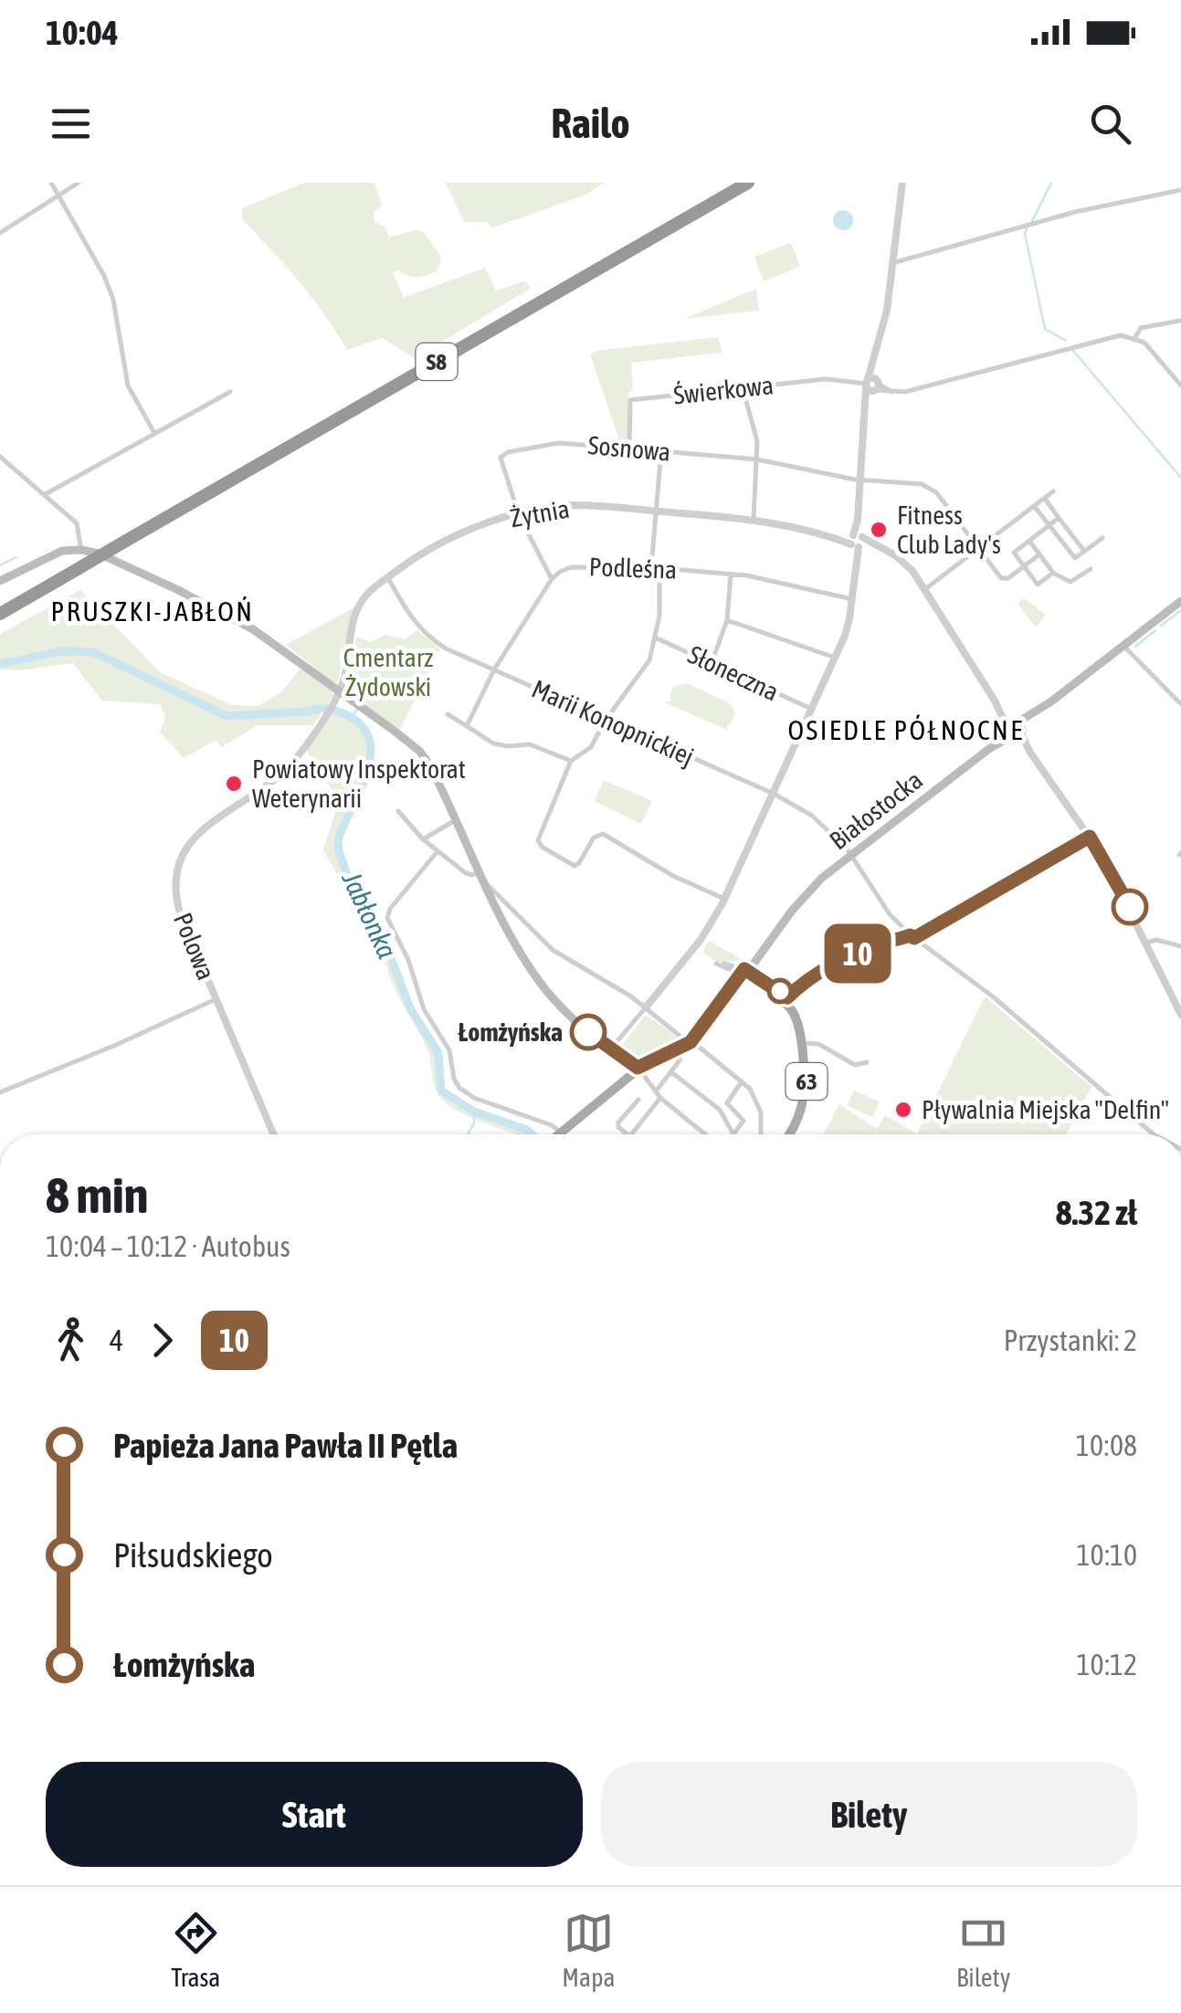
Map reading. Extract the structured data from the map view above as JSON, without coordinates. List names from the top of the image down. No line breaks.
{"streets":{"highway":["S8"],"main road":["Białostocka","63"],"street":["Świerkowa","Sosnowa","Żytnia","Podleśna","Słoneczna","Marii Konopnickiej","Polowa"]},"crossings":[["Świerkowa","Sosnowa"],["Sosnowa","Podleśna"],["Żytnia","Podleśna"],["Żytnia","Marii Konopnickiej"],["Żytnia","Polowa"],["Marii Konopnickiej","Białostocka"],["Białostocka","63"]],"districts":["PRUSZKI-JABŁOŃ","OSIEDLE PÓŁNOCNE"],"water":["Jabłonka"],"parks":["Cmentarz Żydowski"],"places":["Fitness Club Lady's","Powiatowy Inspektorat Weterynarii","Łomżyńska","Pływalnia Miejska \"Delfin\""],"lines":["bus line 10"],"page":{"status":"10:04","header":"Railo","on_map":"10","heading":["8 min","10:04 – 10:12 · Autobus","8.32 zł"],"legs":["4","10","Przystanki: 2"],"list":[{"name":"Papieża Jana Pawła II Pętla","value":"10:08"},{"name":"Piłsudskiego","value":"10:10"},{"name":"Łomżyńska","value":"10:12"}],"buttons":["Start","Bilety"],"tabs":["Trasa","Mapa","Bilety"]}}
